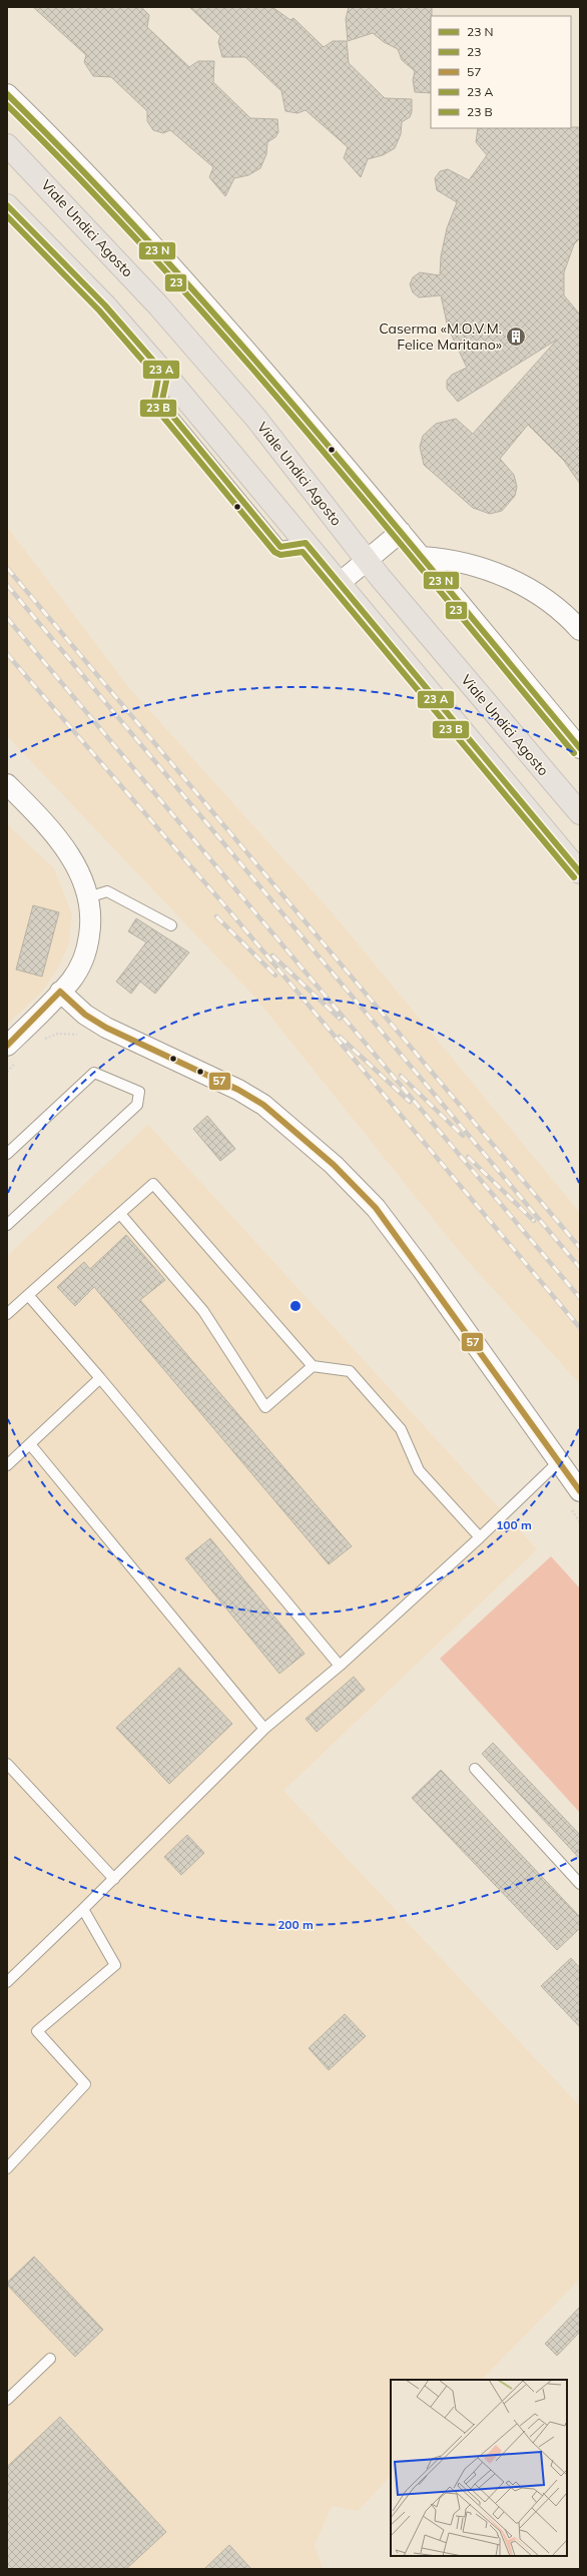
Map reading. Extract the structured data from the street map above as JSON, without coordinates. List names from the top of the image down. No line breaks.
{"streets":{"main road":["Viale Undici Agosto"]},"places":{"building":["Caserma «M.O.V.M. Felice Maritano»"]},"lines":["transit line 23","transit line 57"],"legend":["23 N","23","57","23 A","23 B"],"rings":["100 m","200 m"]}
